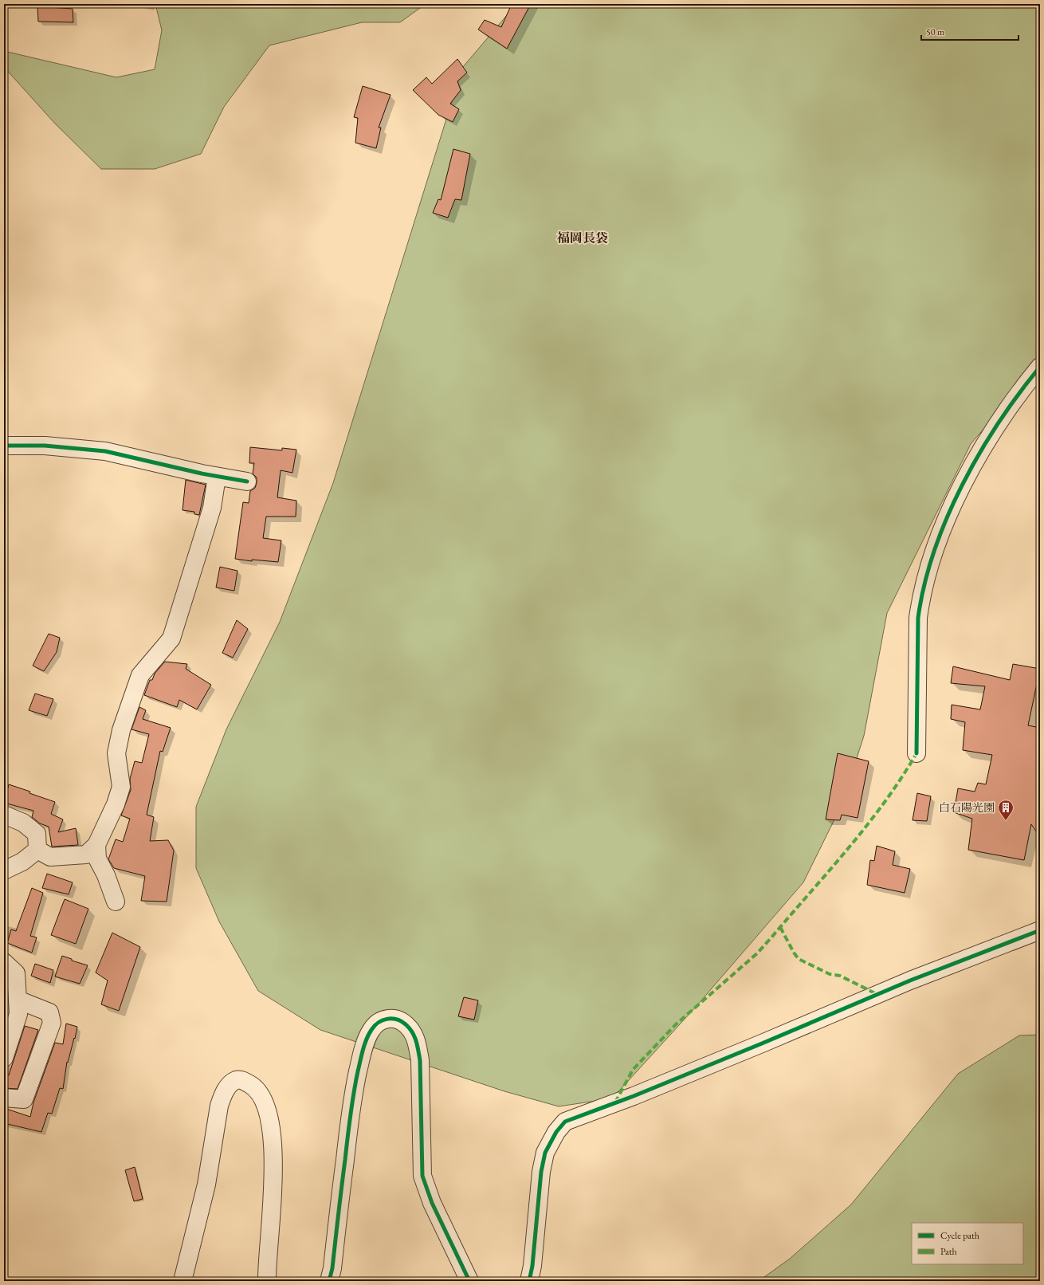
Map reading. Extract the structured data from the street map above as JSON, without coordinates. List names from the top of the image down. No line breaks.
{"districts":["福岡長袋"],"places":{"building":["白石陽光園"]},"legend":["Cycle path","Path"],"scale_bar":"50 m"}
